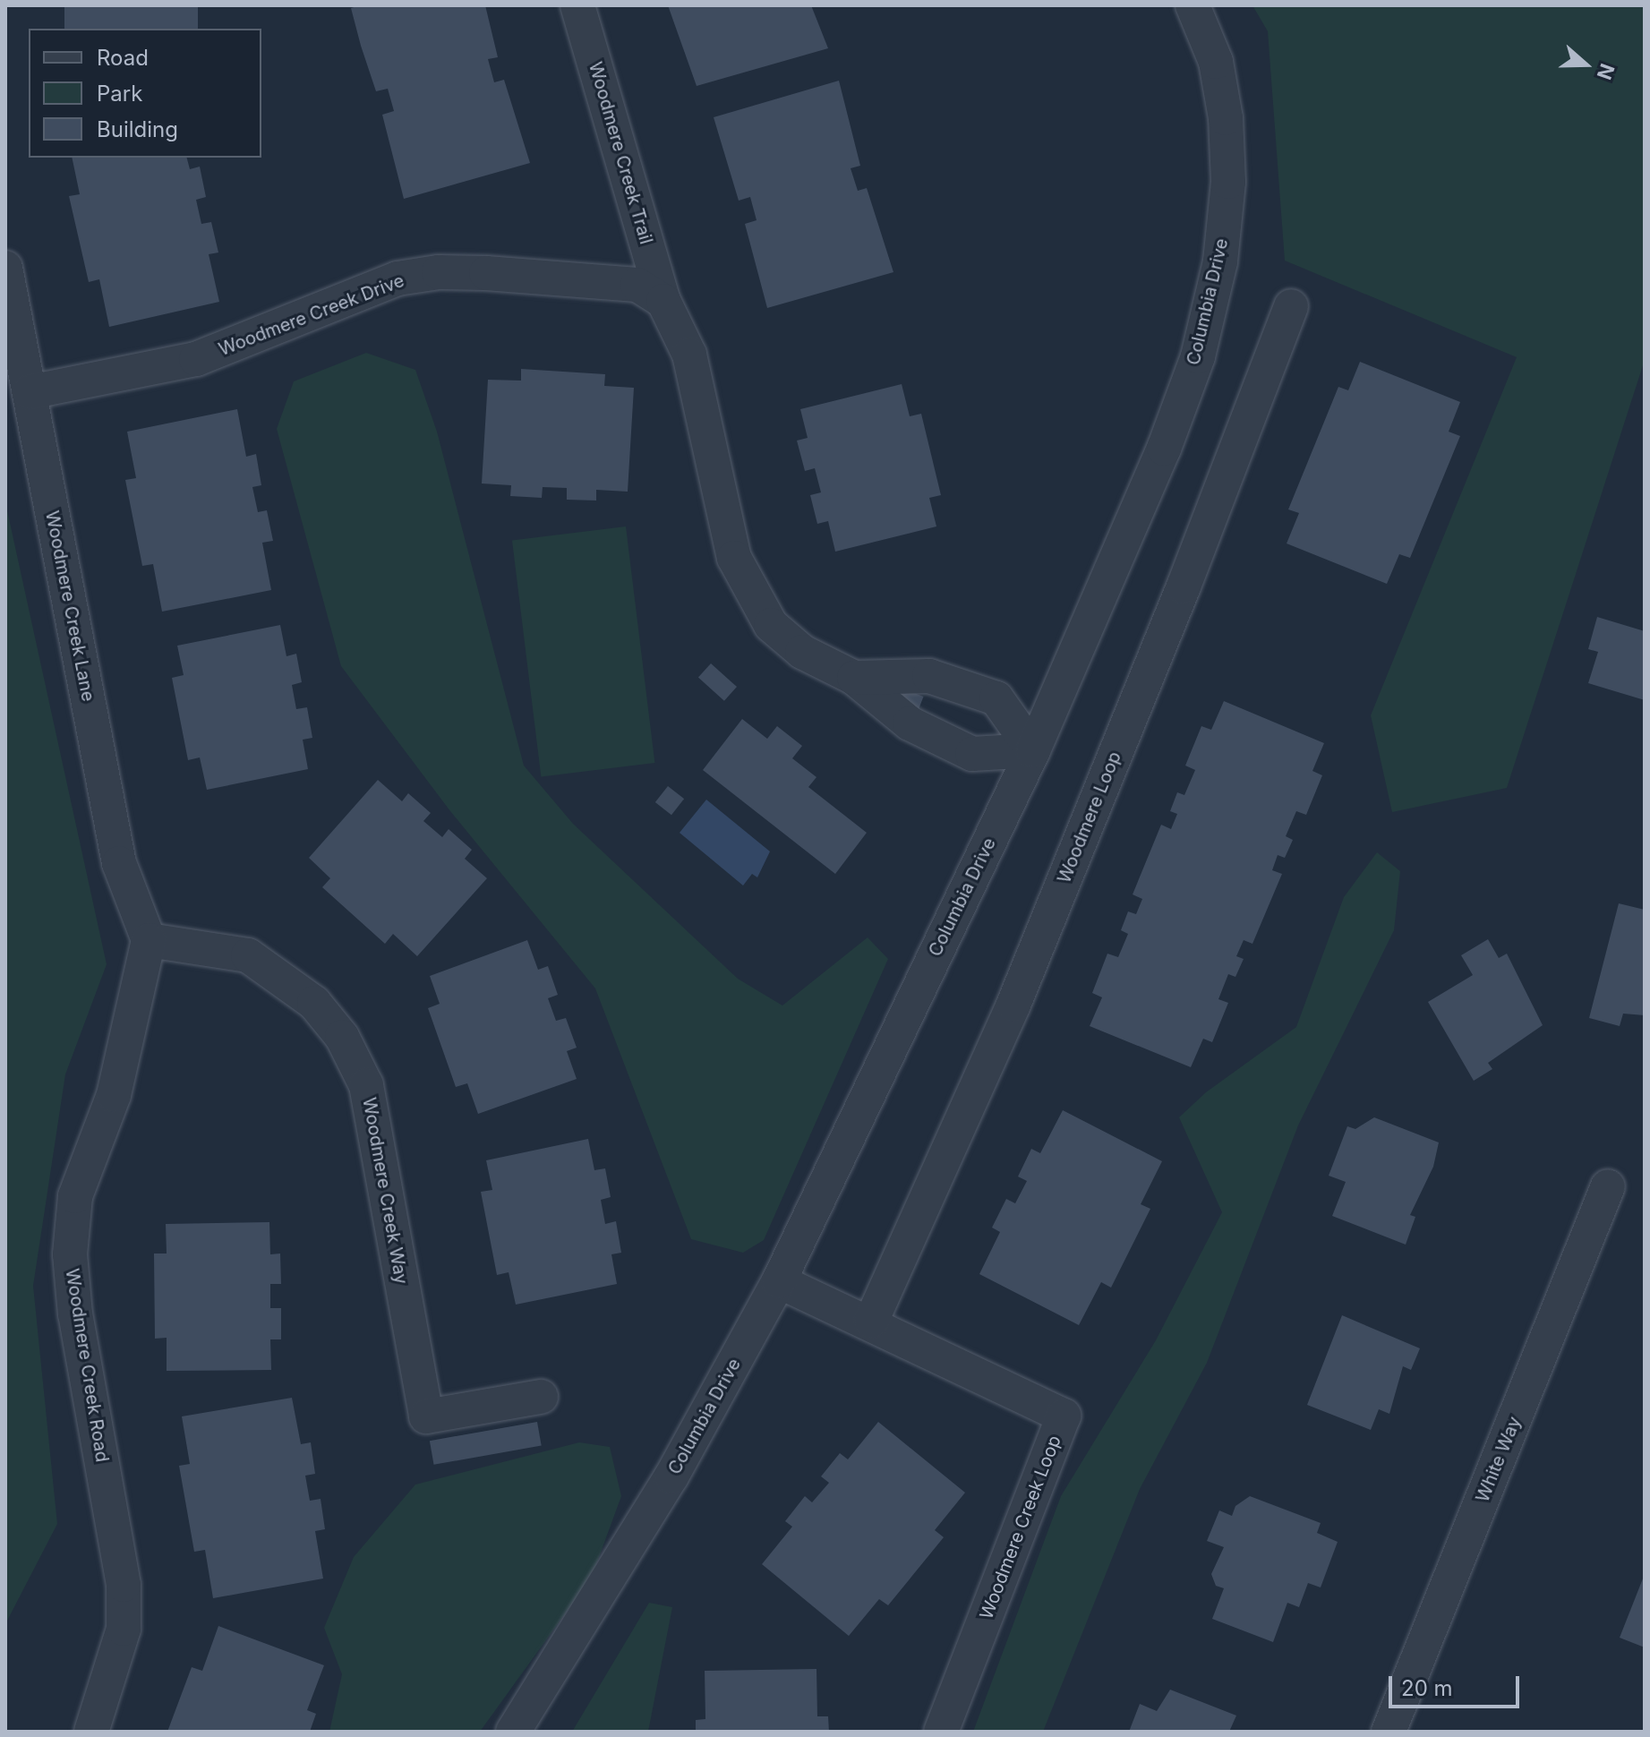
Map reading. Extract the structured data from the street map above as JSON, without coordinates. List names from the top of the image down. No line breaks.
{"streets":{"street":["Woodmere Creek Trail","Columbia Drive","Woodmere Creek Drive","Woodmere Creek Lane","Woodmere Loop","Woodmere Creek Way","Woodmere Creek Road","White Way","Woodmere Creek Loop"]},"crossings":[["Woodmere Creek Trail","Woodmere Creek Drive"],["Columbia Drive","Woodmere Creek Loop"],["Woodmere Creek Drive","Woodmere Creek Lane"],["Woodmere Creek Lane","Woodmere Creek Way"],["Woodmere Creek Lane","Woodmere Creek Road"],["Woodmere Loop","Woodmere Creek Loop"],["Woodmere Creek Way","Woodmere Creek Road"]],"legend":["Road","Park","Building"],"scale_bar":"20 m","north":"right"}
